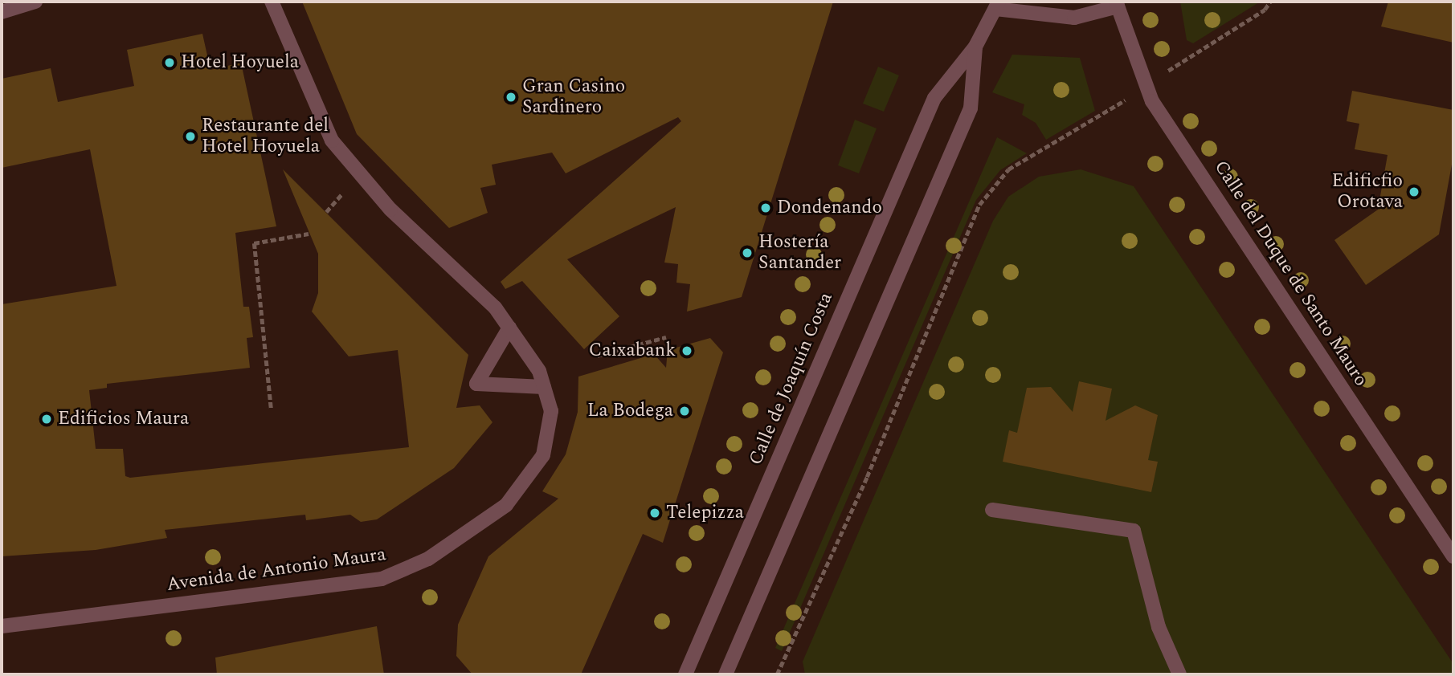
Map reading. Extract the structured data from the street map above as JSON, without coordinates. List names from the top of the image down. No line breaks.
{"streets":{"street":["Calle del Duque de Santo Mauro","Calle de Joaquín Costa","Avenida de Antonio Maura"]},"places":["Hotel Hoyuela","Gran Casino Sardinero","Restaurante del Hotel Hoyuela","Edificfio Orotava","Dondenando","Hostería Santander","Caixabank","La Bodega","Edificios Maura","Telepizza"]}
